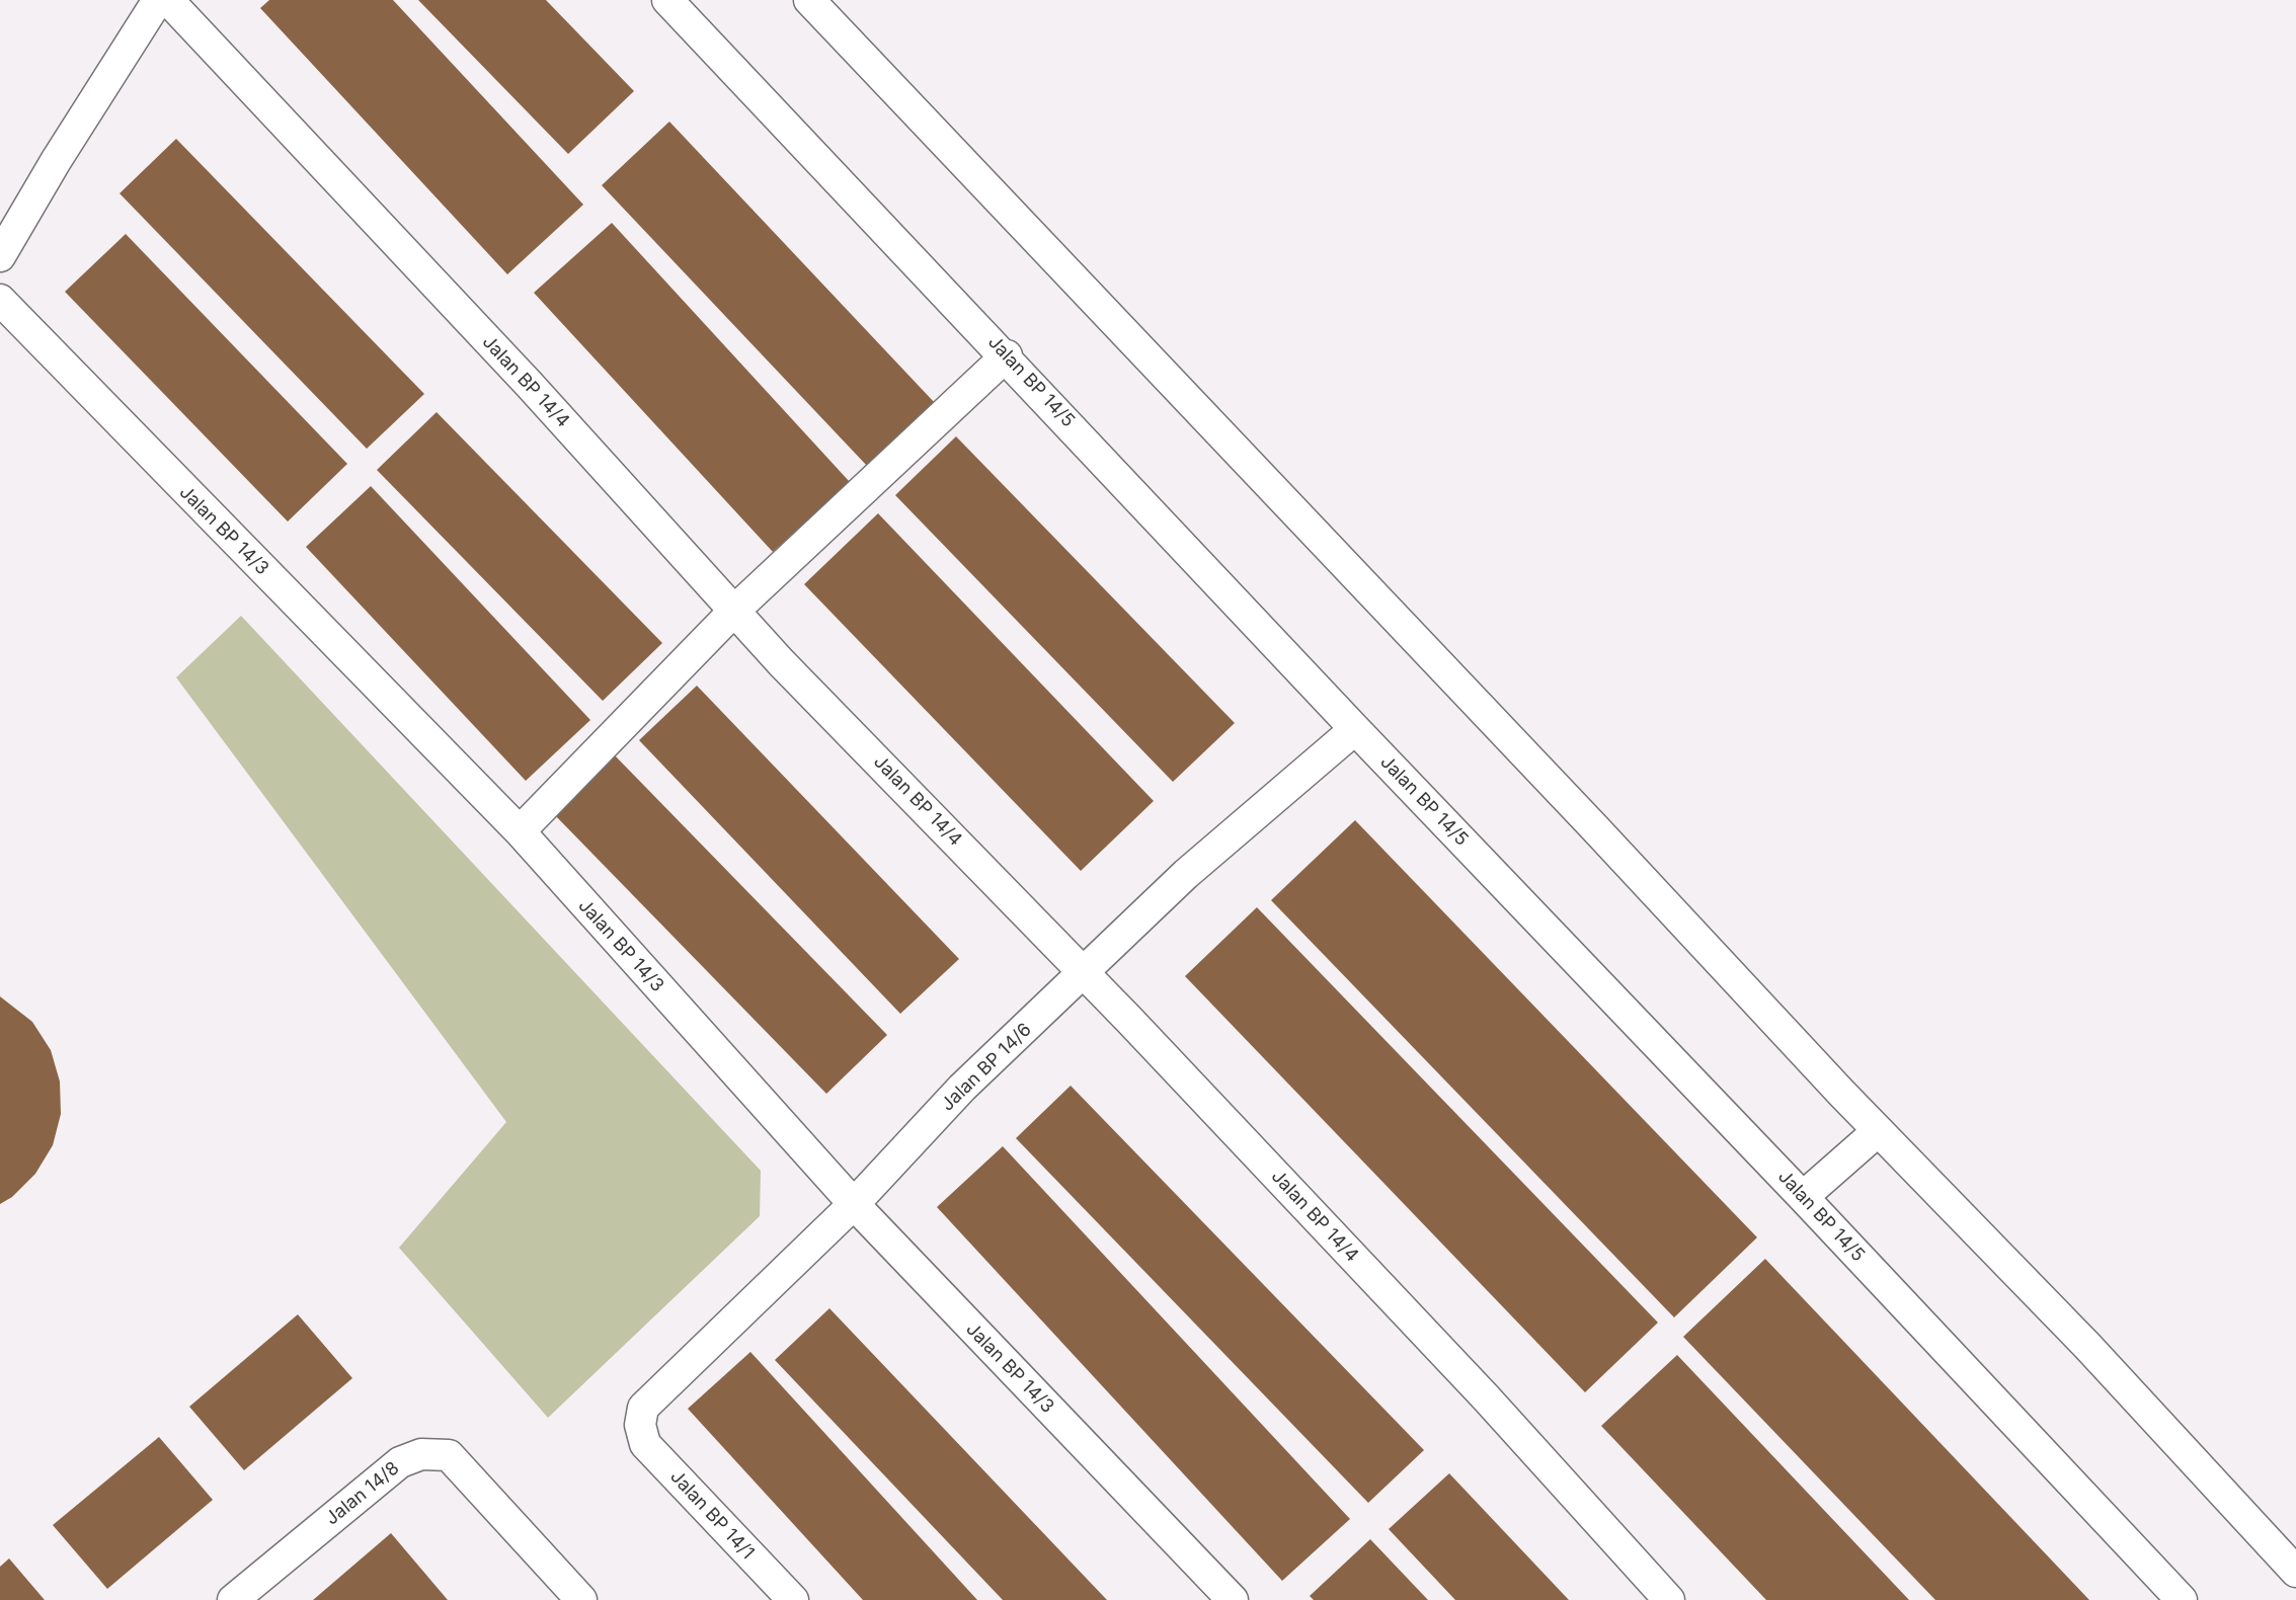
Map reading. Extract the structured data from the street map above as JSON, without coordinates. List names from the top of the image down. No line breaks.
{"streets":{"street":["Jalan BP 14/4","Jalan BP 14/5","Jalan BP 14/3","Jalan BP 14/6","Jalan 14/8","Jalan BP 14/1"]},"crossings":[["Jalan BP 14/4","Jalan BP 14/6"],["Jalan BP 14/5","Jalan BP 14/6"],["Jalan BP 14/3","Jalan BP 14/6"],["Jalan BP 14/6","Jalan BP 14/1"]]}
